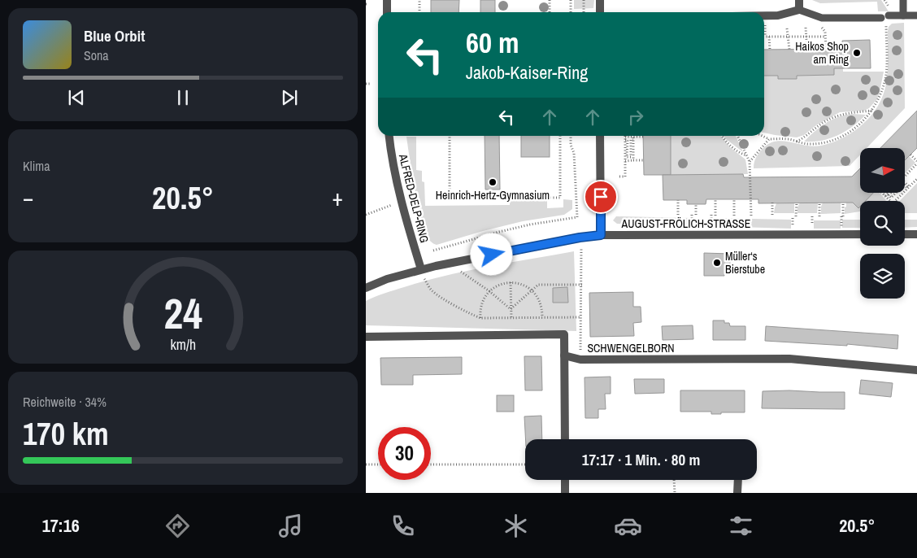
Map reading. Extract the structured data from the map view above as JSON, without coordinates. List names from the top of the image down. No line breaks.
{"streets":{"street":["ALFRED-DELP-RING","AUGUST-FRÖLICH-STRASSE","SCHWENGELBORN"]},"crossings":[["ALFRED-DELP-RING","AUGUST-FRÖLICH-STRASSE"]],"places":["Haikos Shop am Ring","Heinrich-Hertz-Gymnasium","Müller‘s Bierstube"],"north":"right","page":{"turn":["60 m","Jakob-Kaiser-Ring"],"song":["Blue Orbit","Sona"],"tile":["Klima",["Reichweite · 34%","170 km"]],"heat":["−","20.5°","+"],"limit":"30","trip":"17:17 · 1 Min. · 80 m","tabs":["17:16","20.5°"],"gauge":["24","km/h"]}}
